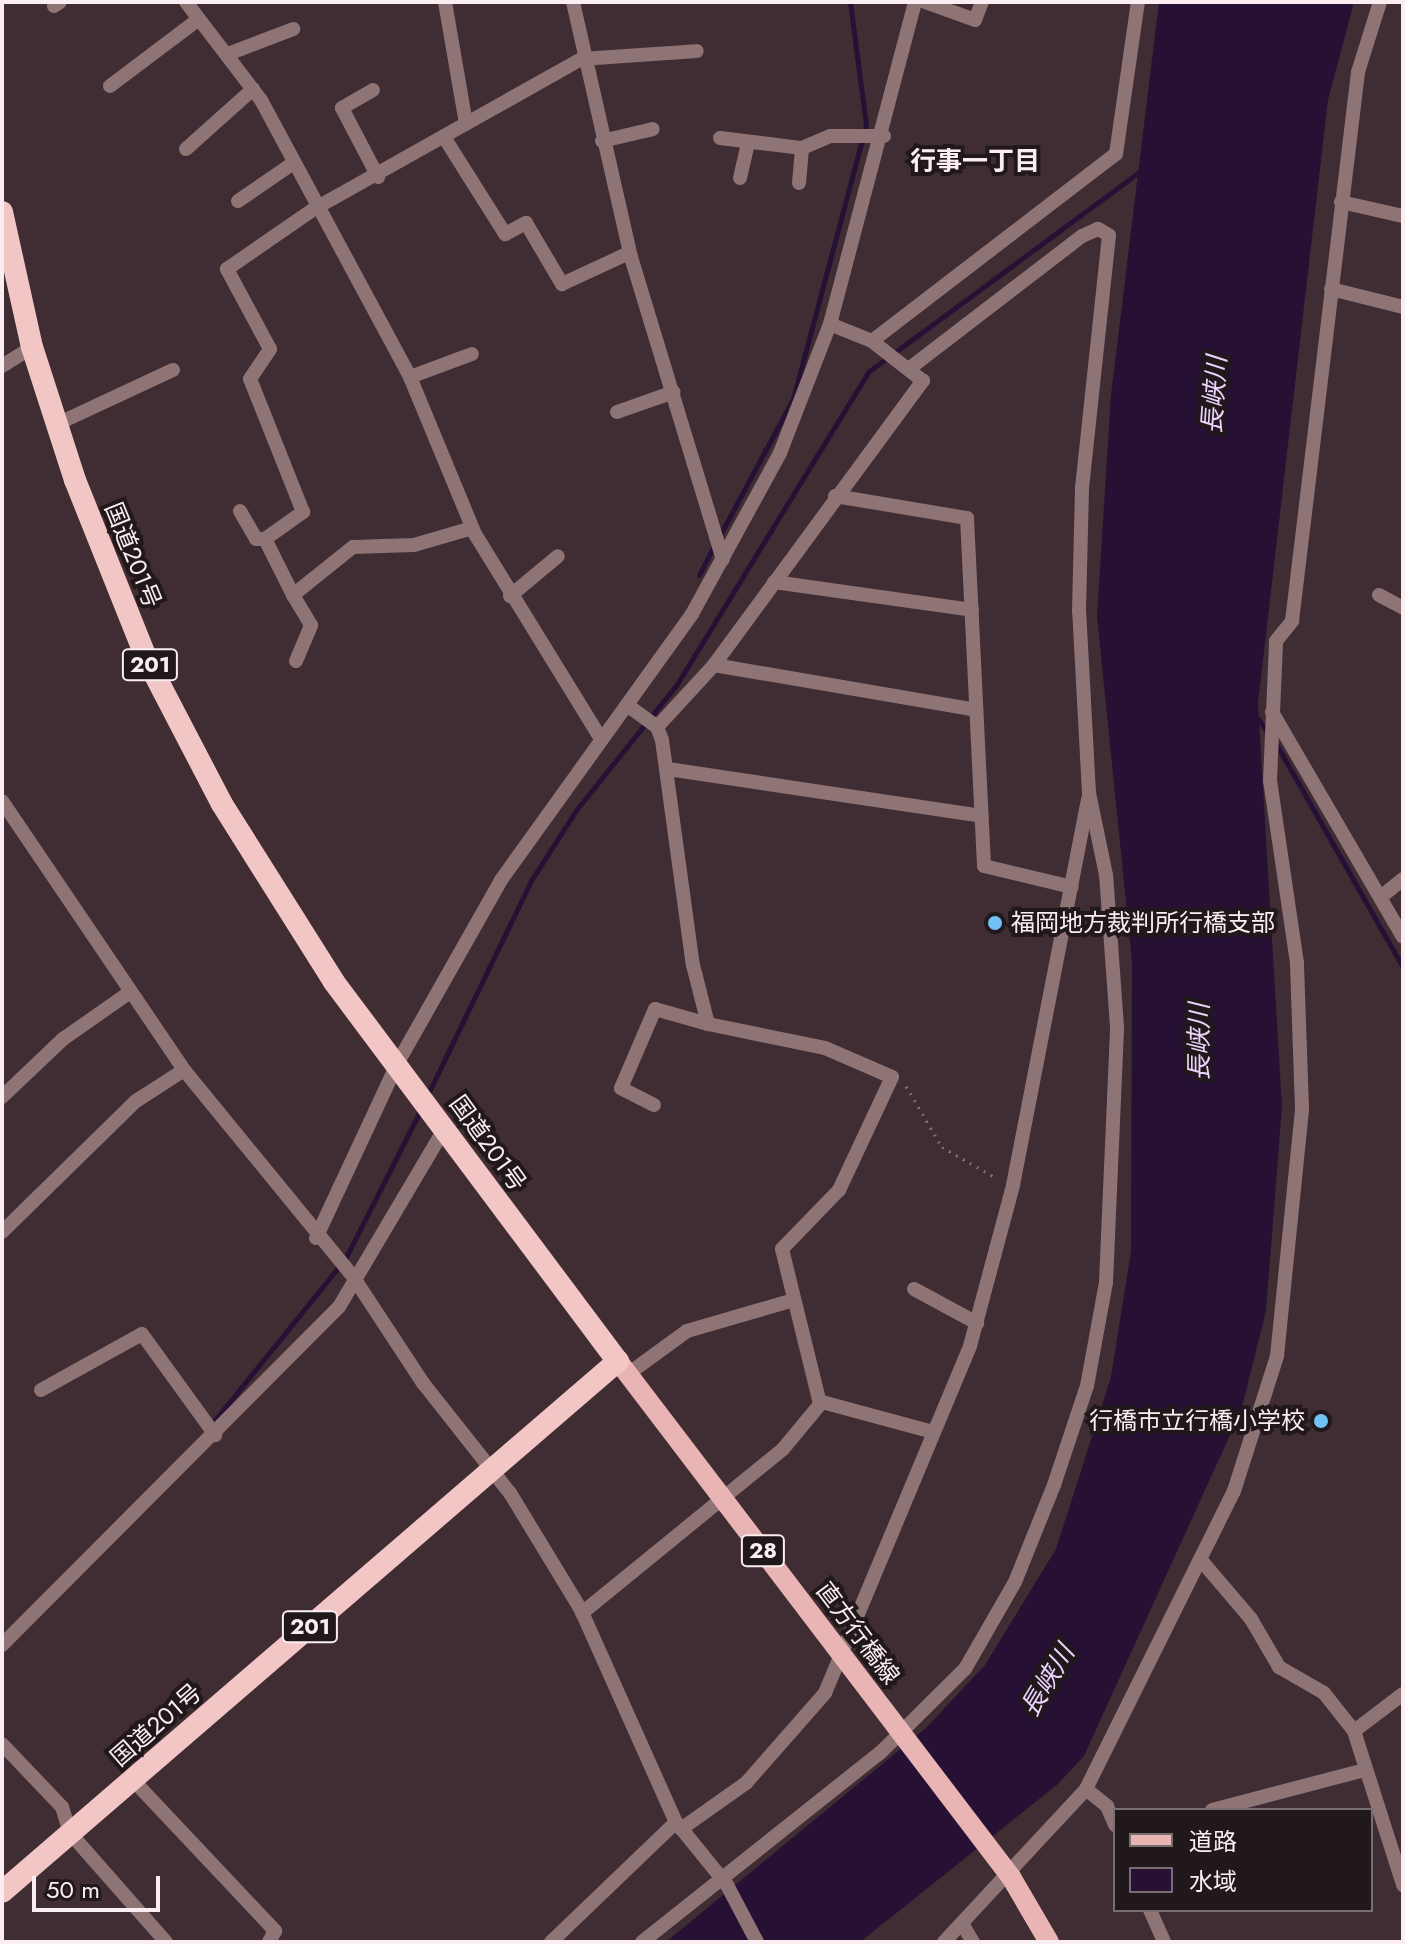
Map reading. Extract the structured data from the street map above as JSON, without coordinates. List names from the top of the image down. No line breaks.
{"streets":{"highway":["国道201号","201"],"main road":["28","直方行橋線"]},"crossings":[["国道201号","直方行橋線"]],"districts":["行事一丁目"],"water":["長峡川"],"places":["福岡地方裁判所行橋支部","行橋市立行橋小学校"],"legend":["道路","水域"],"scale_bar":"50 m"}
